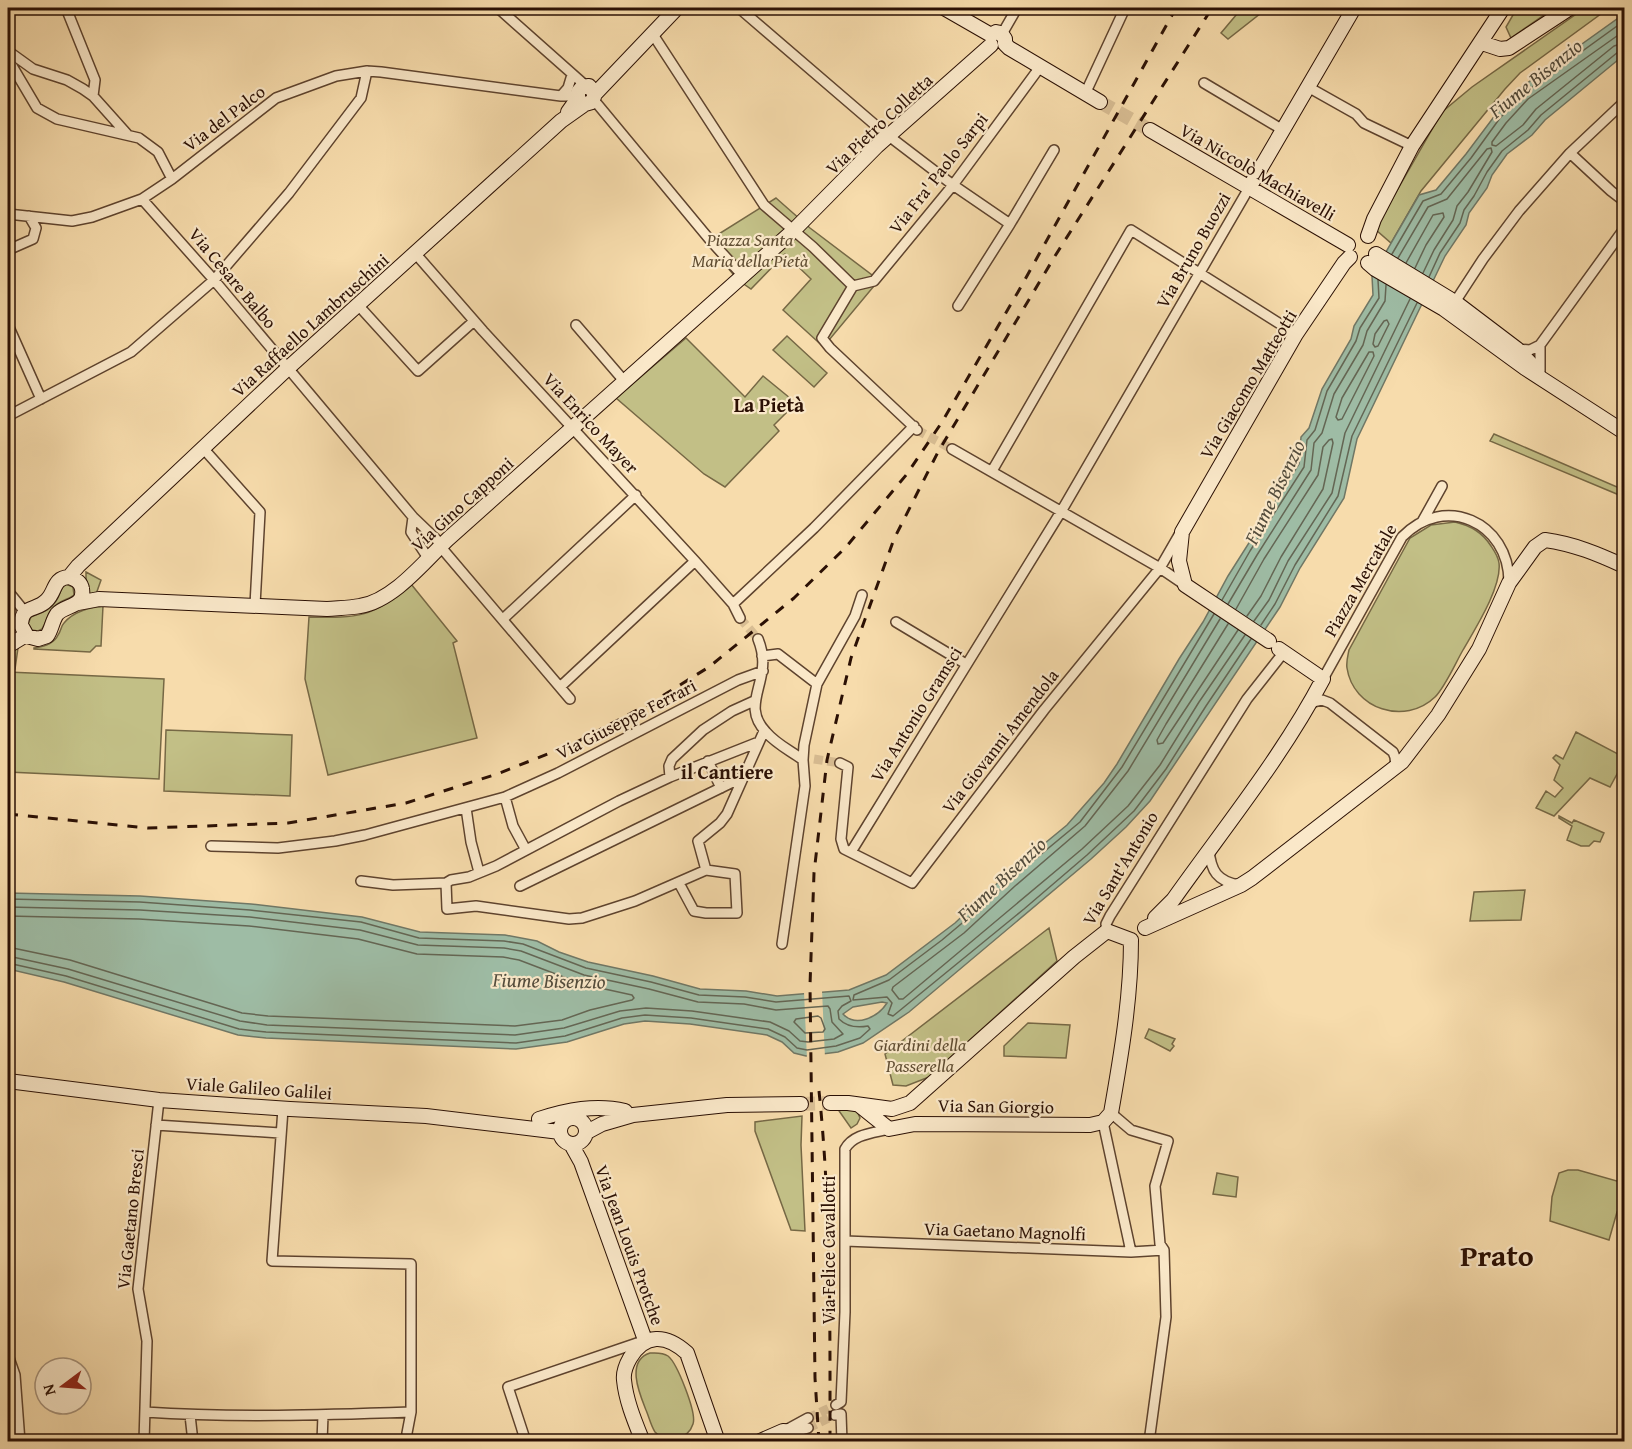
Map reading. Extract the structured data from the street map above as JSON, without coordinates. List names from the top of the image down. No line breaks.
{"streets":{"street":["Via del Palco","Via Pietro Colletta","Via Niccolò Machiavelli","Via Fra' Paolo Sarpi","Via Bruno Buozzi","Via Cesare Balbo","Via Raffaello Lambruschini","Via Giacomo Matteotti","Via Enrico Mayer","Via Gino Capponi","Piazza Mercatale","Via Antonio Gramsci","Via Giuseppe Ferrari","Via Giovanni Amendola","Via Sant'Antonio","Viale Galileo Galilei","Via San Giorgio","Via Gaetano Bresci","Via Gaetano Magnolfi","Via Jean Louis Protche","Via Felice Cavallotti"]},"crossings":[["Via del Palco","Via Cesare Balbo"],["Via del Palco","Via Raffaello Lambruschini"],["Via Pietro Colletta","Via Gino Capponi"],["Via Niccolò Machiavelli","Via Bruno Buozzi"],["Via Niccolò Machiavelli","Via Giacomo Matteotti"],["Via Bruno Buozzi","Via Antonio Gramsci"],["Via Cesare Balbo","Via Raffaello Lambruschini"],["Via Cesare Balbo","Via Gino Capponi"],["Via Raffaello Lambruschini","Via Enrico Mayer"],["Via Giacomo Matteotti","Via Giovanni Amendola"],["Via Enrico Mayer","Via Gino Capponi"],["Via Antonio Gramsci","Via Giovanni Amendola"],["Viale Galileo Galilei","Via Gaetano Bresci"],["Via San Giorgio","Via Felice Cavallotti"],["Via Gaetano Magnolfi","Via Felice Cavallotti"]],"districts":["La Pietà","il Cantiere","Prato"],"water":["Fiume Bisenzio"],"parks":["Piazza Santa Maria della Pietà","Giardini della Passerella"],"north":"left"}
